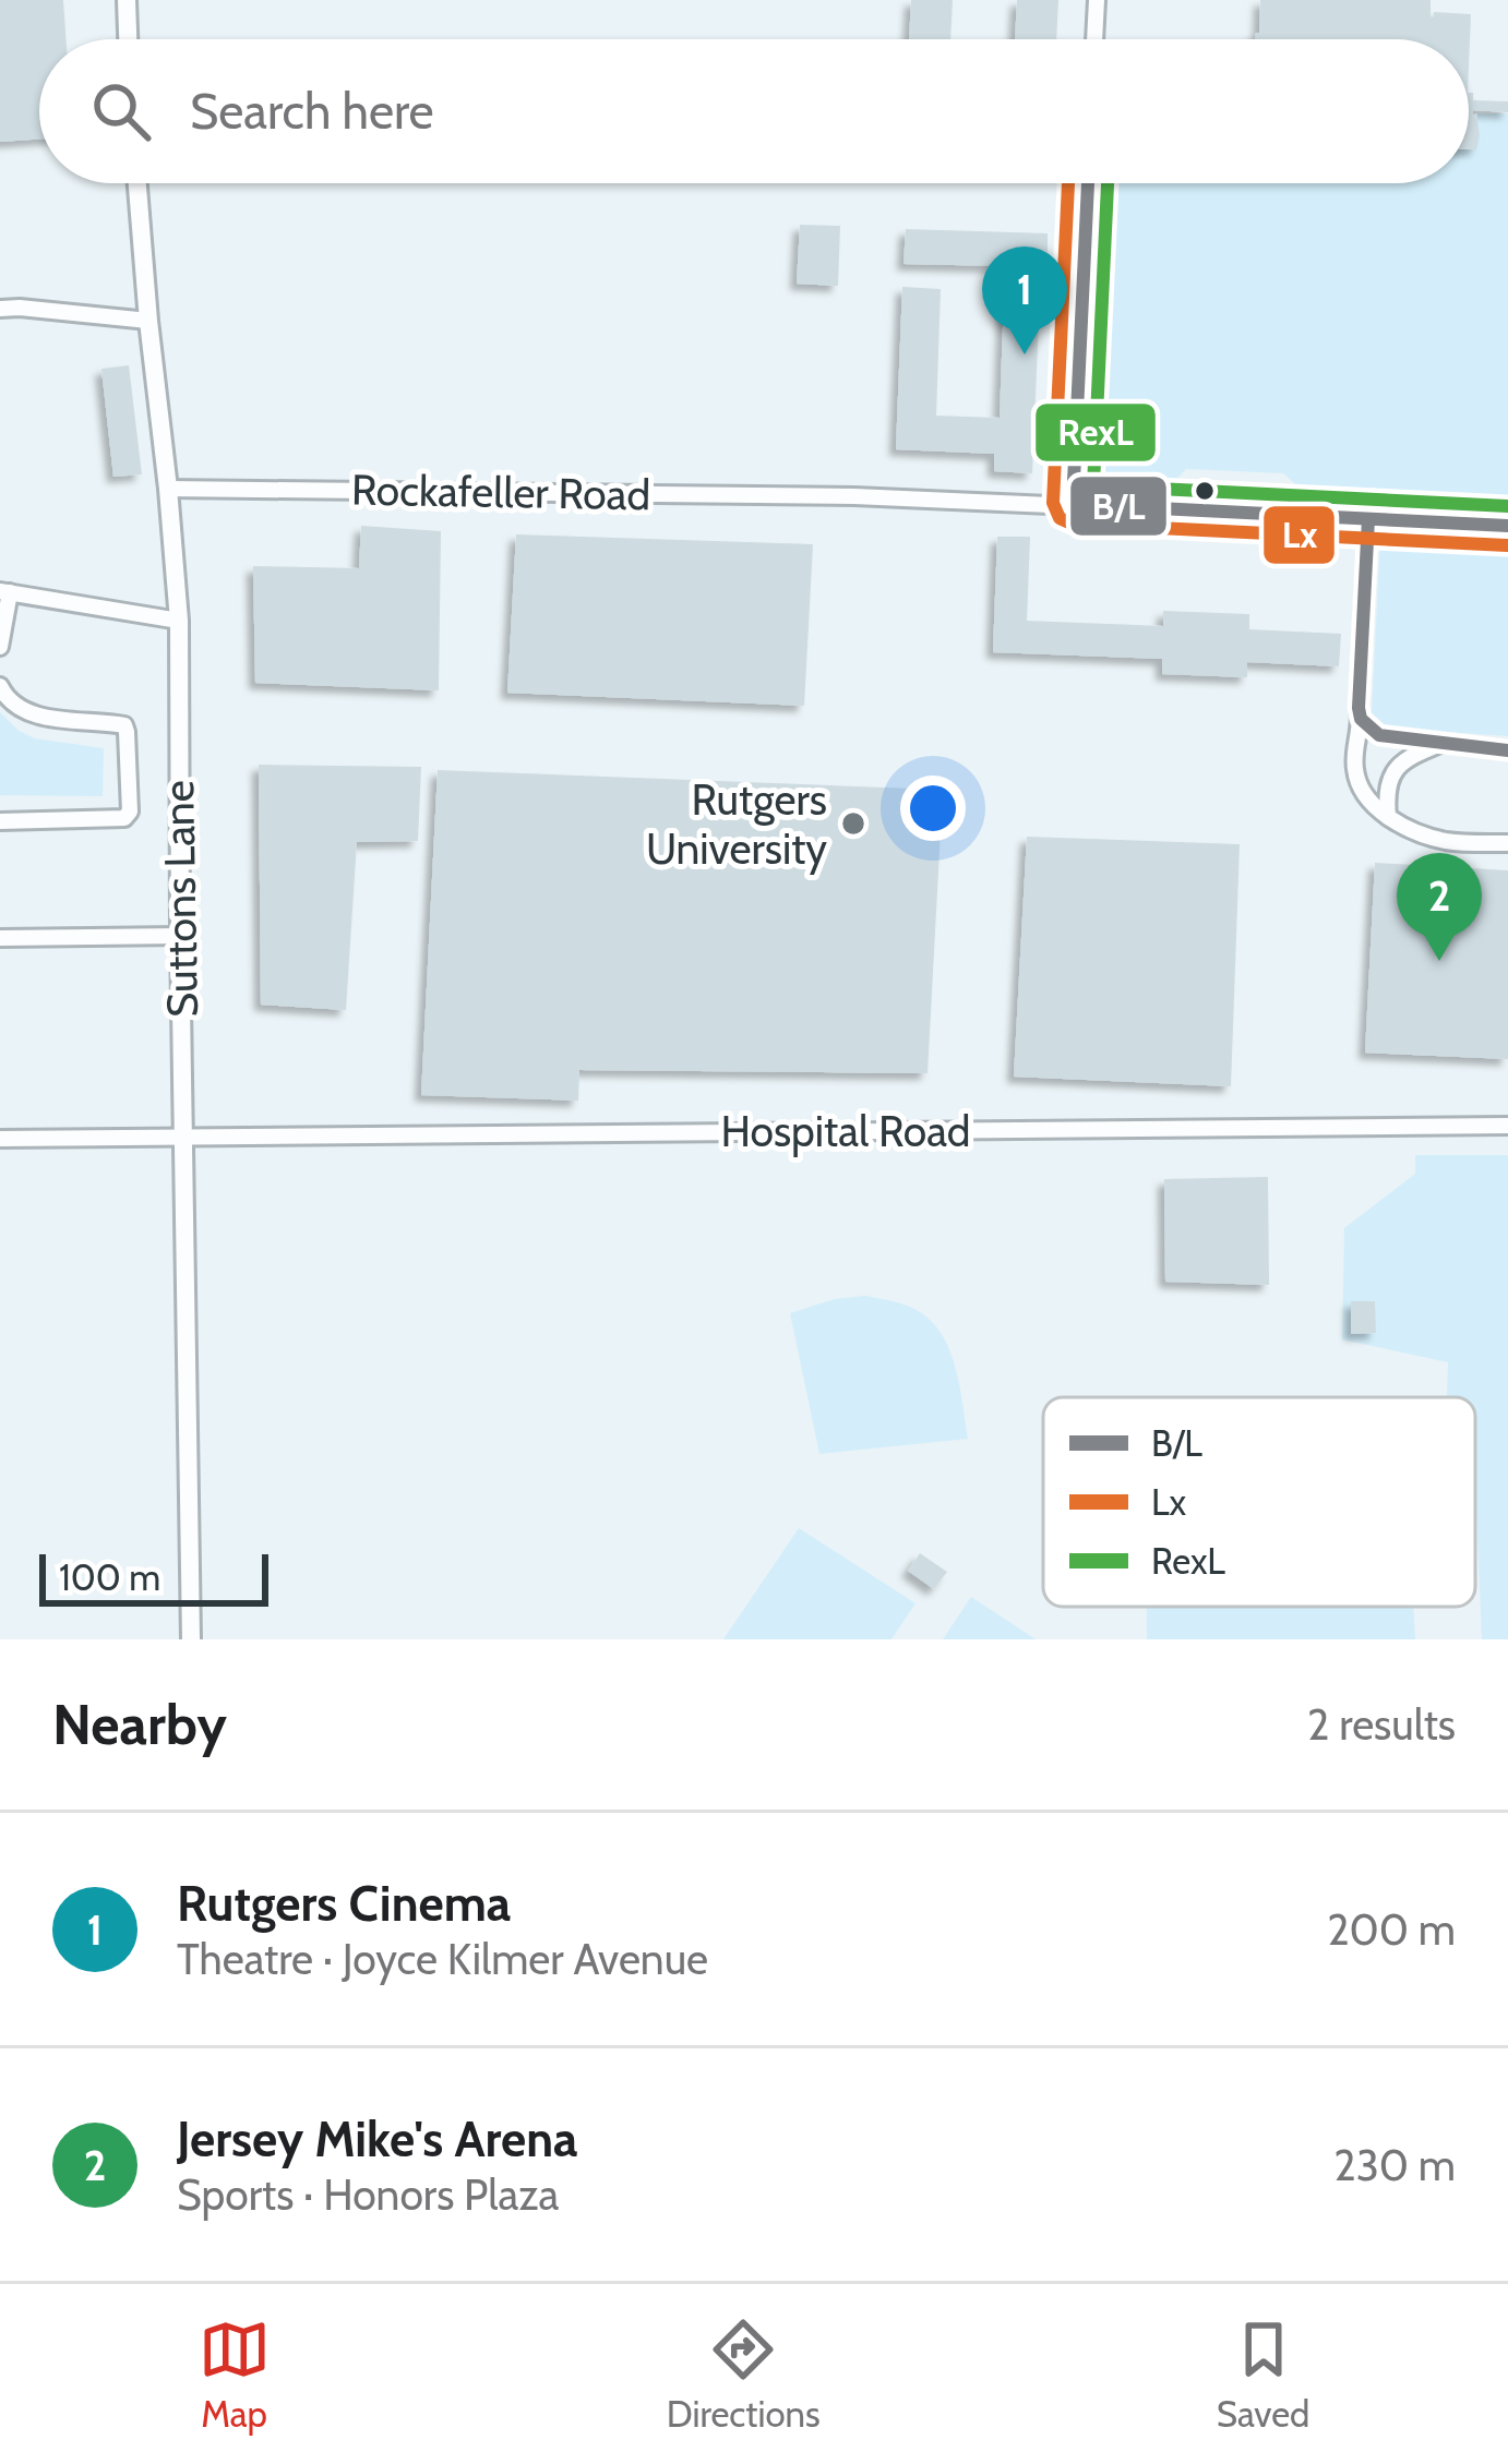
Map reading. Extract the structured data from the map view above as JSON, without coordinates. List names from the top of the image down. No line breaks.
{"streets":{"street":["Rockafeller Road","Suttons Lane","Hospital Road"]},"crossings":[["Rockafeller Road","Suttons Lane"],["Suttons Lane","Hospital Road"]],"places":["Rutgers University"],"lines":["transit line B/L","transit line Lx","transit line RexL"],"legend":["B/L","Lx","RexL"],"scale_bar":"100 m","page":{"search":"Search here","pins":["1","2"],"scale":"100 m","heading":["Nearby","2 results"],"list":[{"mark":"1","name":"Rutgers Cinema","note":"Theatre · Joyce Kilmer Avenue","value":"200 m"},{"mark":"2","name":"Jersey Mike's Arena","note":"Sports · Honors Plaza","value":"230 m"}],"nav":["Map","Directions","Saved"]}}
